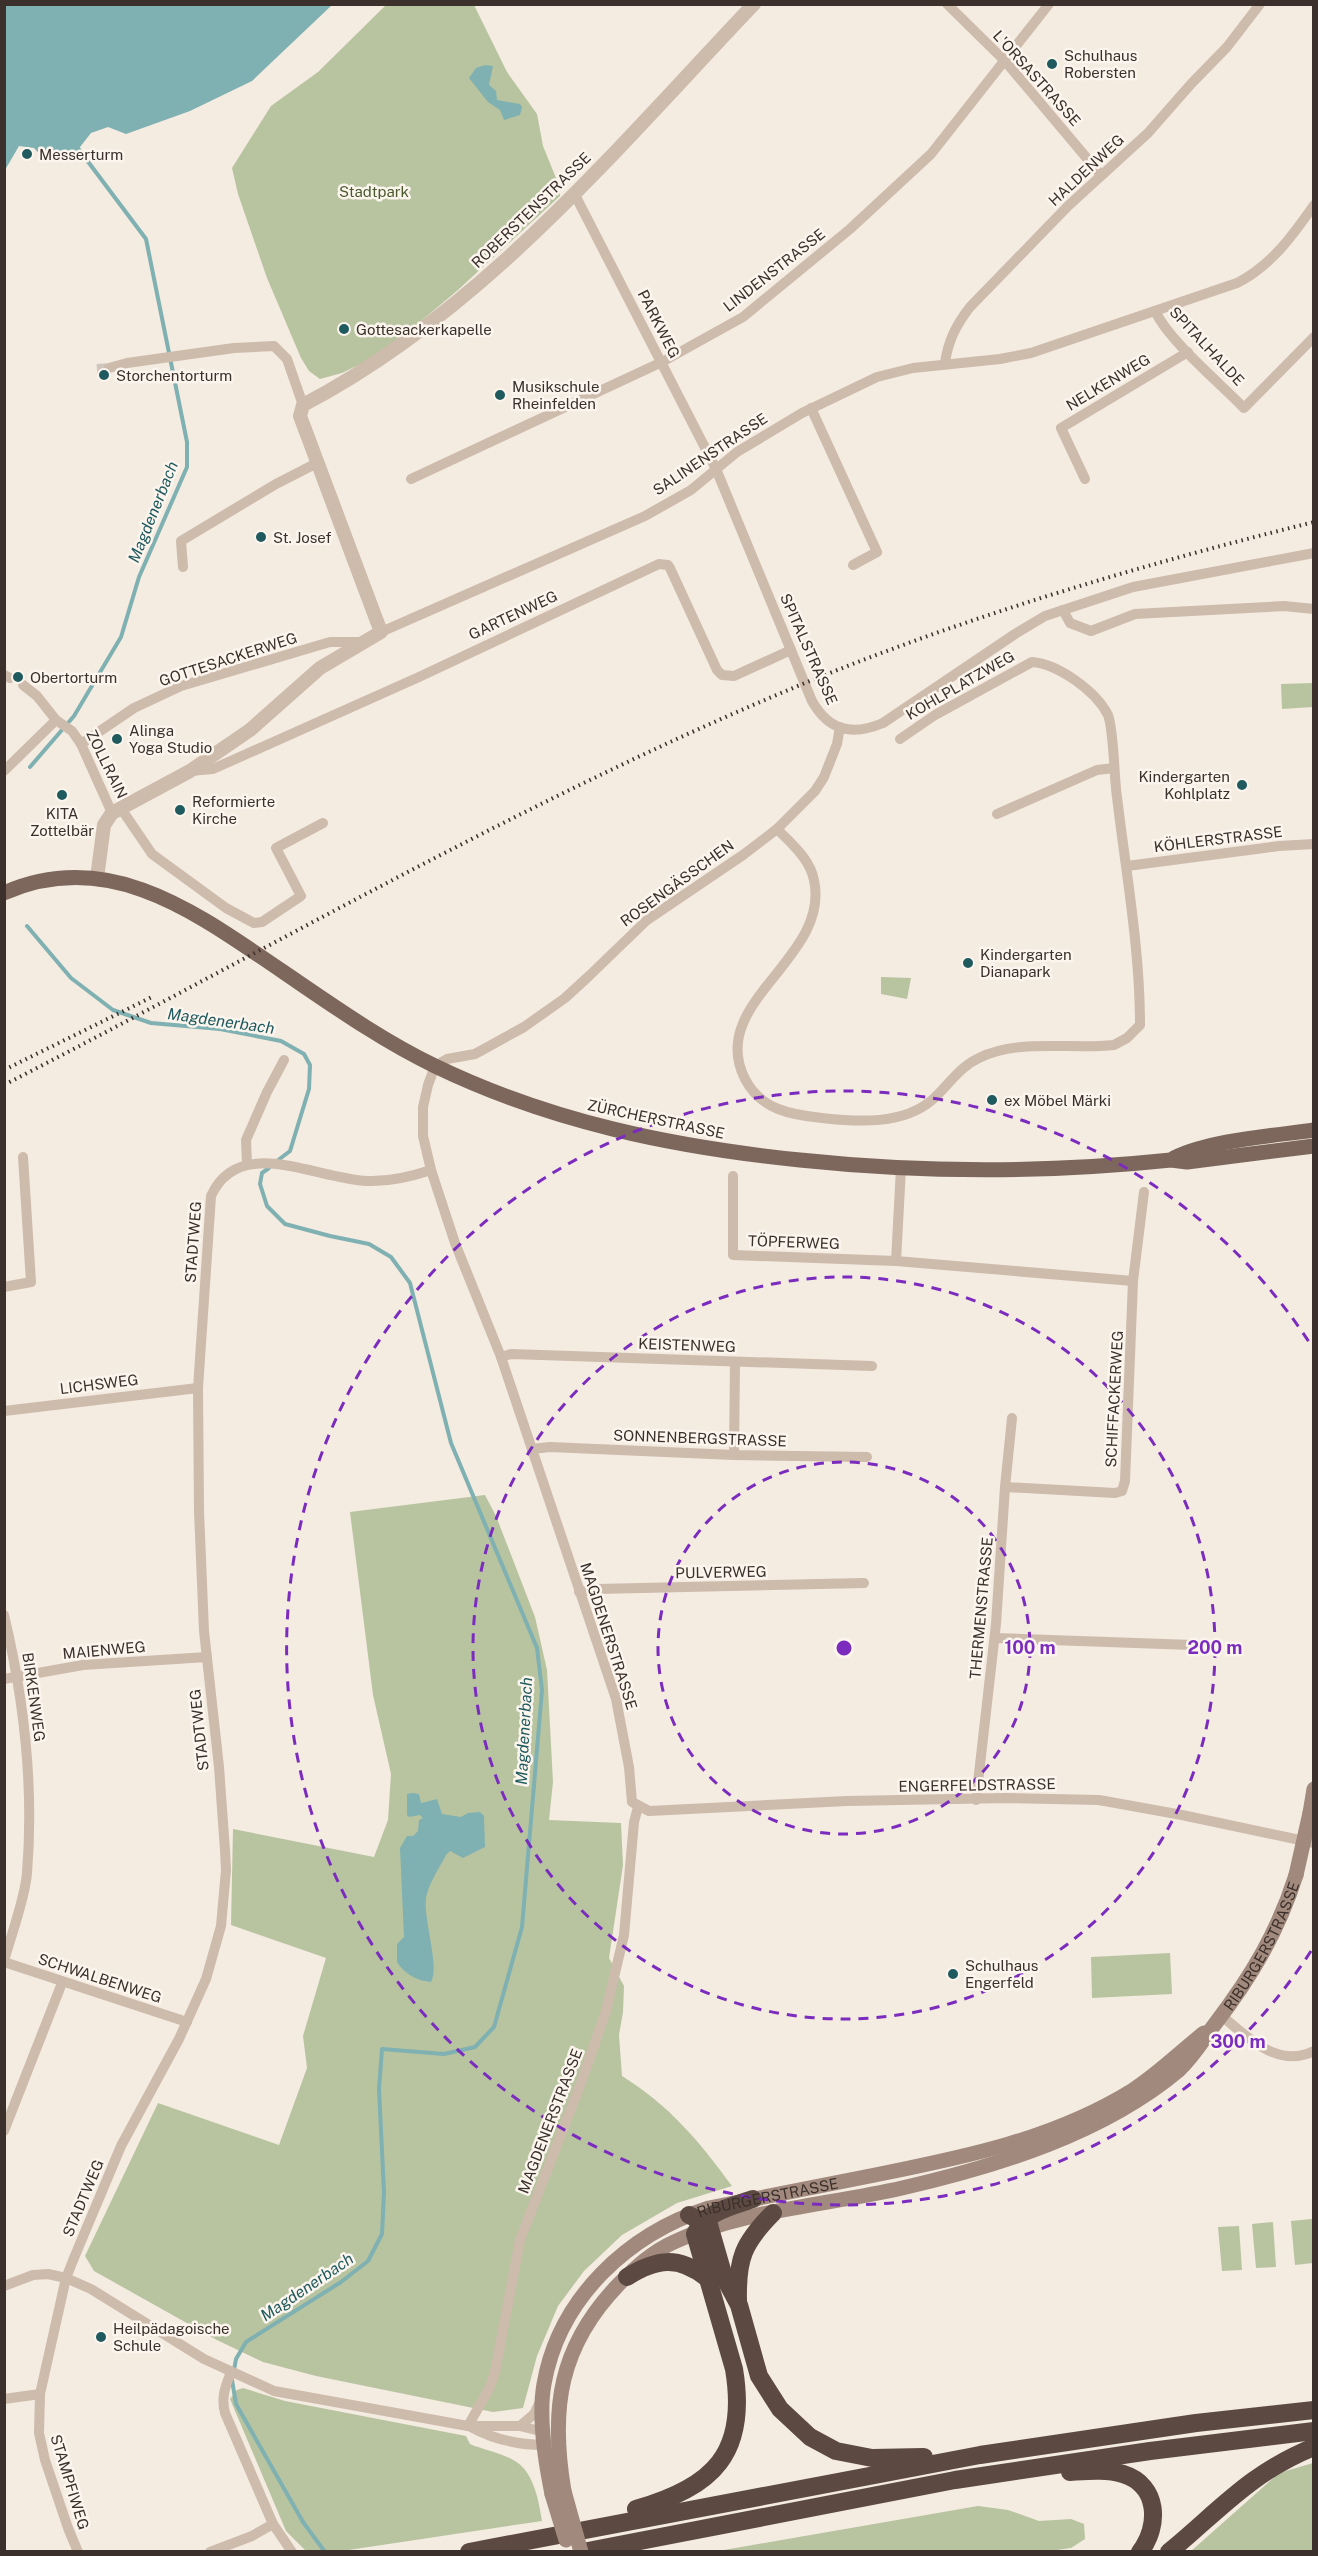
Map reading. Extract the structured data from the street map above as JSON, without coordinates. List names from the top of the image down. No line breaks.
{"streets":{"main road":["ZÜRCHERSTRASSE","RIBURGERSTRASSE"],"street":["L'ORSASTRASSE","HALDENWEG","ROBERSTENSTRASSE","LINDENSTRASSE","PARKWEG","SPITALHALDE","NELKENWEG","SALINENSTRASSE","GARTENWEG","SPITALSTRASSE","GOTTESACKERWEG","KOHLPLATZWEG","ZOLLRAIN","KÖHLERSTRASSE","ROSENGÄSSCHEN","STADTWEG","TÖPFERWEG","KEISTENWEG","LICHSWEG","SCHIFFACKERWEG","SONNENBERGSTRASSE","PULVERWEG","THERMENSTRASSE","MAGDENERSTRASSE","MAIENWEG","BIRKENWEG","ENGERFELDSTRASSE","SCHWALBENWEG","STAMPFIWEG"]},"crossings":[["L'ORSASTRASSE","HALDENWEG"],["L'ORSASTRASSE","LINDENSTRASSE"],["HALDENWEG","SALINENSTRASSE"],["ROBERSTENSTRASSE","PARKWEG"],["LINDENSTRASSE","PARKWEG"],["PARKWEG","SALINENSTRASSE"],["PARKWEG","SPITALSTRASSE"],["SPITALHALDE","NELKENWEG"],["SPITALHALDE","SALINENSTRASSE"],["SALINENSTRASSE","GARTENWEG"],["SALINENSTRASSE","SPITALSTRASSE"],["SALINENSTRASSE","GOTTESACKERWEG"],["SALINENSTRASSE","ZOLLRAIN"],["GARTENWEG","SPITALSTRASSE"],["SPITALSTRASSE","ROSENGÄSSCHEN"],["GOTTESACKERWEG","ZOLLRAIN"],["KOHLPLATZWEG","KÖHLERSTRASSE"],["KOHLPLATZWEG","ROSENGÄSSCHEN"],["ZOLLRAIN","ZÜRCHERSTRASSE"],["ROSENGÄSSCHEN","ZÜRCHERSTRASSE"],["ROSENGÄSSCHEN","MAGDENERSTRASSE"],["ZÜRCHERSTRASSE","MAGDENERSTRASSE"],["STADTWEG","LICHSWEG"],["STADTWEG","MAGDENERSTRASSE"],["STADTWEG","MAIENWEG"],["STADTWEG","SCHWALBENWEG"],["STADTWEG","STAMPFIWEG"],["TÖPFERWEG","SCHIFFACKERWEG"],["KEISTENWEG","MAGDENERSTRASSE"],["SCHIFFACKERWEG","THERMENSTRASSE"],["SONNENBERGSTRASSE","MAGDENERSTRASSE"],["PULVERWEG","MAGDENERSTRASSE"],["THERMENSTRASSE","ENGERFELDSTRASSE"],["MAGDENERSTRASSE","ENGERFELDSTRASSE"],["MAIENWEG","BIRKENWEG"],["BIRKENWEG","SCHWALBENWEG"]],"water":["Magdenerbach"],"parks":["Stadtpark"],"places":["Schulhaus Robersten","Messerturm","Gottesackerkapelle","Storchentorturm","Musikschule Rheinfelden","St. Josef","Obertorturm","Alinga Yoga Studio","Kindergarten Kohlplatz","KITA Zottelbär","Reformierte Kirche","Kindergarten Dianapark","ex Möbel Märki","Schulhaus Engerfeld","Heilpädagoische Schule"],"rings":["100 m","200 m","300 m"]}
